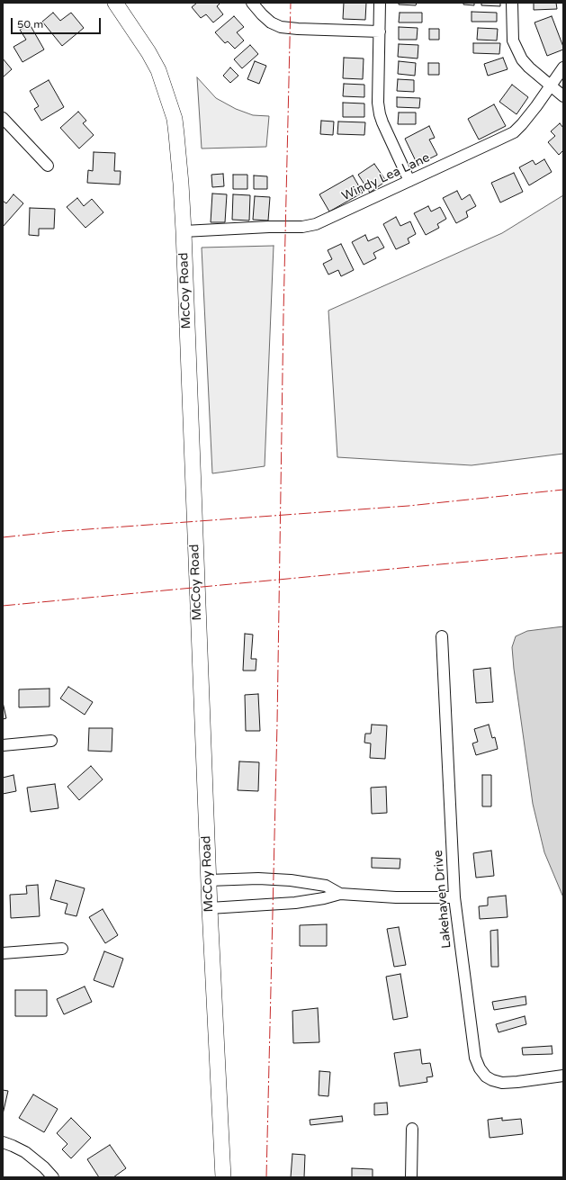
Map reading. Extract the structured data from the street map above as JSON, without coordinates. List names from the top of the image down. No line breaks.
{"streets":{"main road":["McCoy Road"],"street":["Windy Lea Lane","Lakehaven Drive"]},"crossings":[["Windy Lea Lane","McCoy Road"]],"scale_bar":"50 m"}
